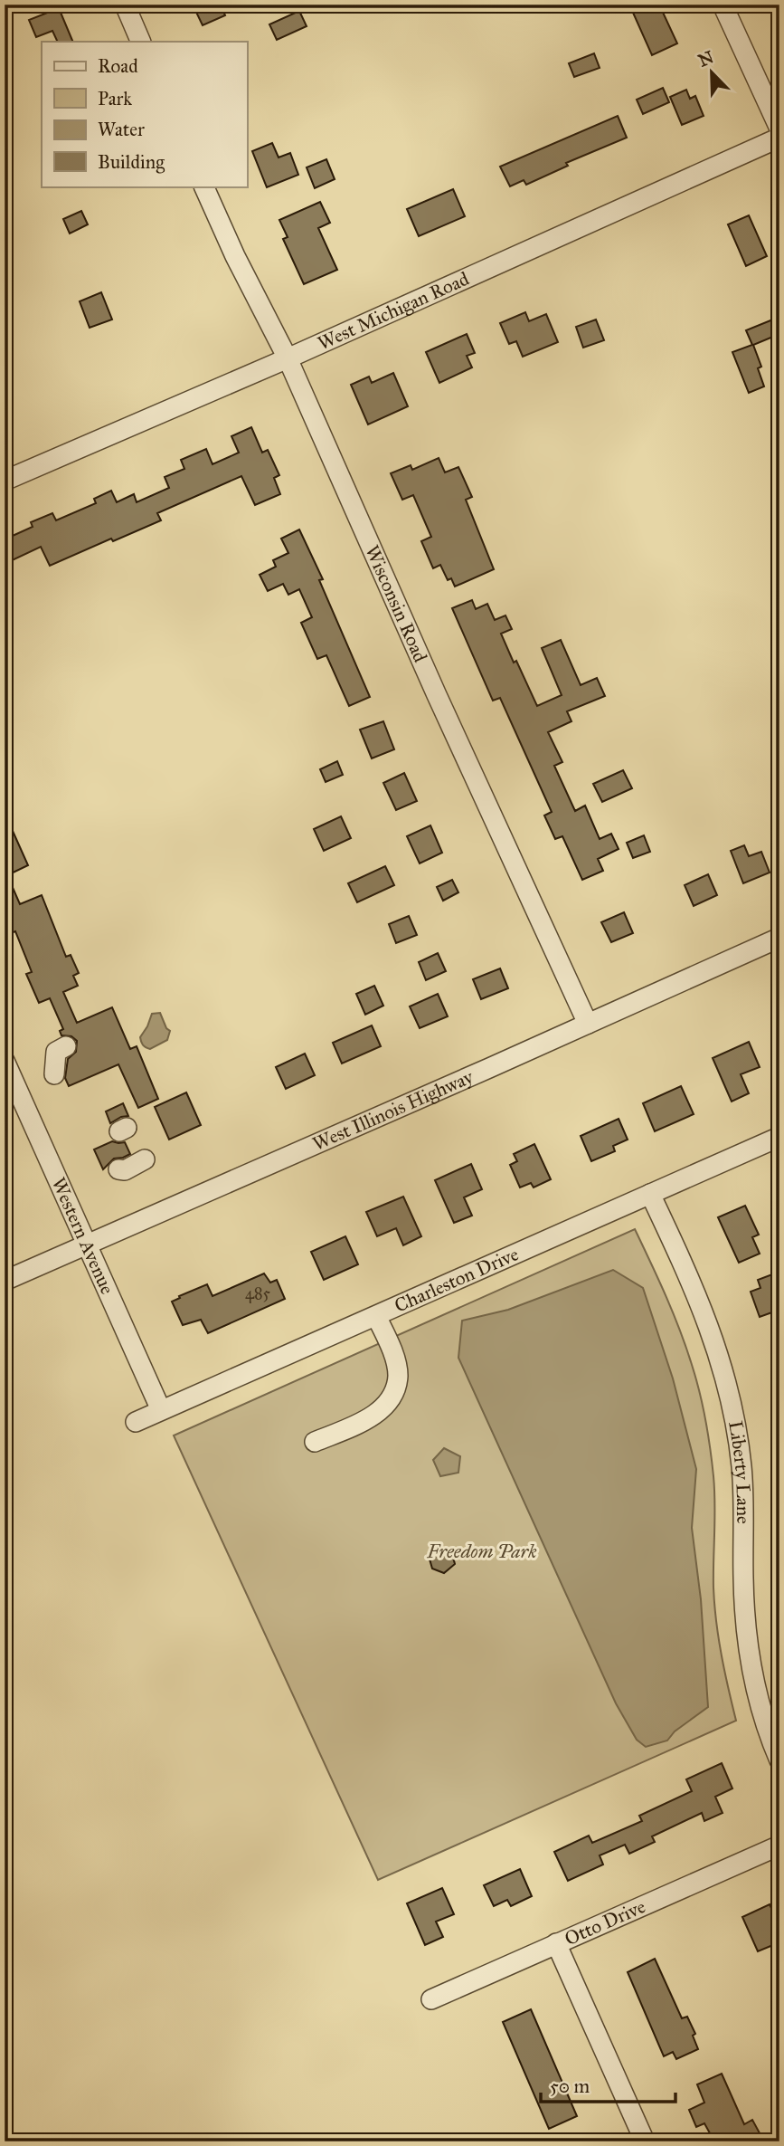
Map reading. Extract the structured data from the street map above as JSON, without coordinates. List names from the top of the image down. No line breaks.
{"streets":{"street":["West Michigan Road","Wisconsin Road","West Illinois Highway","Western Avenue","Charleston Drive","Liberty Lane","Otto Drive"]},"crossings":[["West Michigan Road","Wisconsin Road"],["Wisconsin Road","West Illinois Highway"],["West Illinois Highway","Western Avenue"],["Western Avenue","Charleston Drive"],["Charleston Drive","Liberty Lane"]],"parks":["Freedom Park"],"house_numbers":["485"],"legend":["Road","Park","Water","Building"],"scale_bar":"50 m","north":"top left"}
